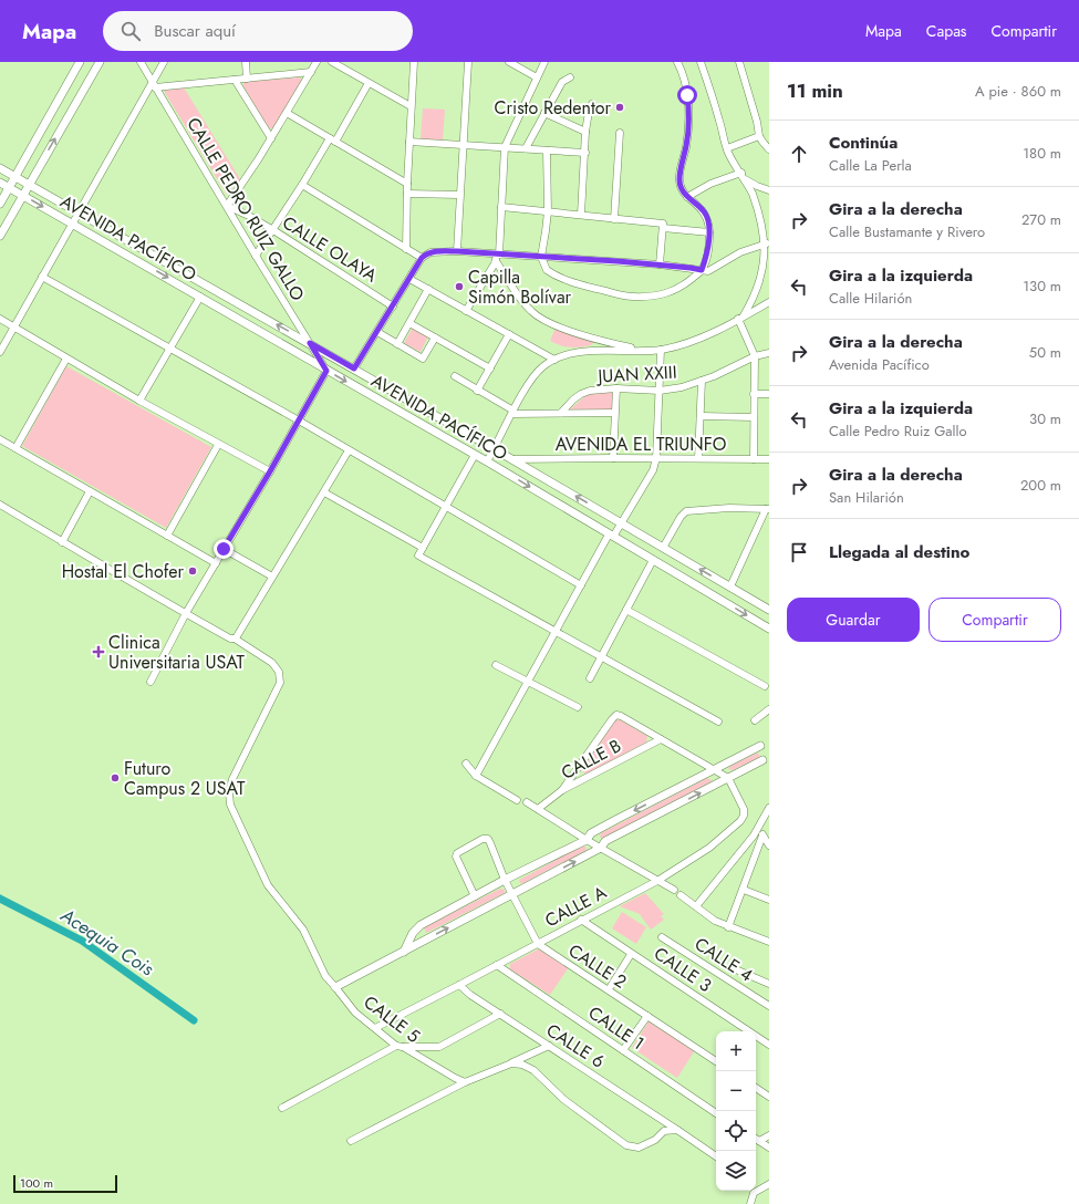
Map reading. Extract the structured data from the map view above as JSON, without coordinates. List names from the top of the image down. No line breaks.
{"streets":{"street":["CALLE PEDRO RUIZ GALLO","AVENIDA PACÍFICO","CALLE OLAYA","JUAN XXIII","AVENIDA EL TRIUNFO","CALLE B","CALLE A","CALLE 4","CALLE 2","CALLE 3","CALLE 5","CALLE 1","CALLE 6"]},"crossings":[["CALLE PEDRO RUIZ GALLO","AVENIDA PACÍFICO"],["CALLE PEDRO RUIZ GALLO","CALLE OLAYA"],["AVENIDA PACÍFICO","AVENIDA EL TRIUNFO"],["CALLE A","CALLE 2"],["CALLE A","CALLE 3"],["CALLE A","CALLE 5"],["CALLE A","CALLE 1"],["CALLE A","CALLE 6"]],"water":["Acequia Cois"],"places":{"other":["Cristo Redentor","Capilla Simón Bolívar","Hostal El Chofer","Futuro Campus 2 USAT"],"health":["Clinica Universitaria USAT"]},"scale_bar":"100 m","page":{"header":"Mapa","search":"Buscar aquí","nav":["Mapa","Capas","Compartir"],"heading":["11 min","A pie · 860 m"],"list":[["Continúa","Calle La Perla","180 m"],["Gira a la derecha","Calle Bustamante y Rivero","270 m"],["Gira a la izquierda","Calle Hilarión","130 m"],["Gira a la derecha","Avenida Pacífico","50 m"],["Gira a la izquierda","Calle Pedro Ruiz Gallo","30 m"],["Gira a la derecha","San Hilarión","200 m"],"Llegada al destino"],"buttons":["Guardar","Compartir"],"map_buttons":["+","−"],"scale":"100 m"}}
